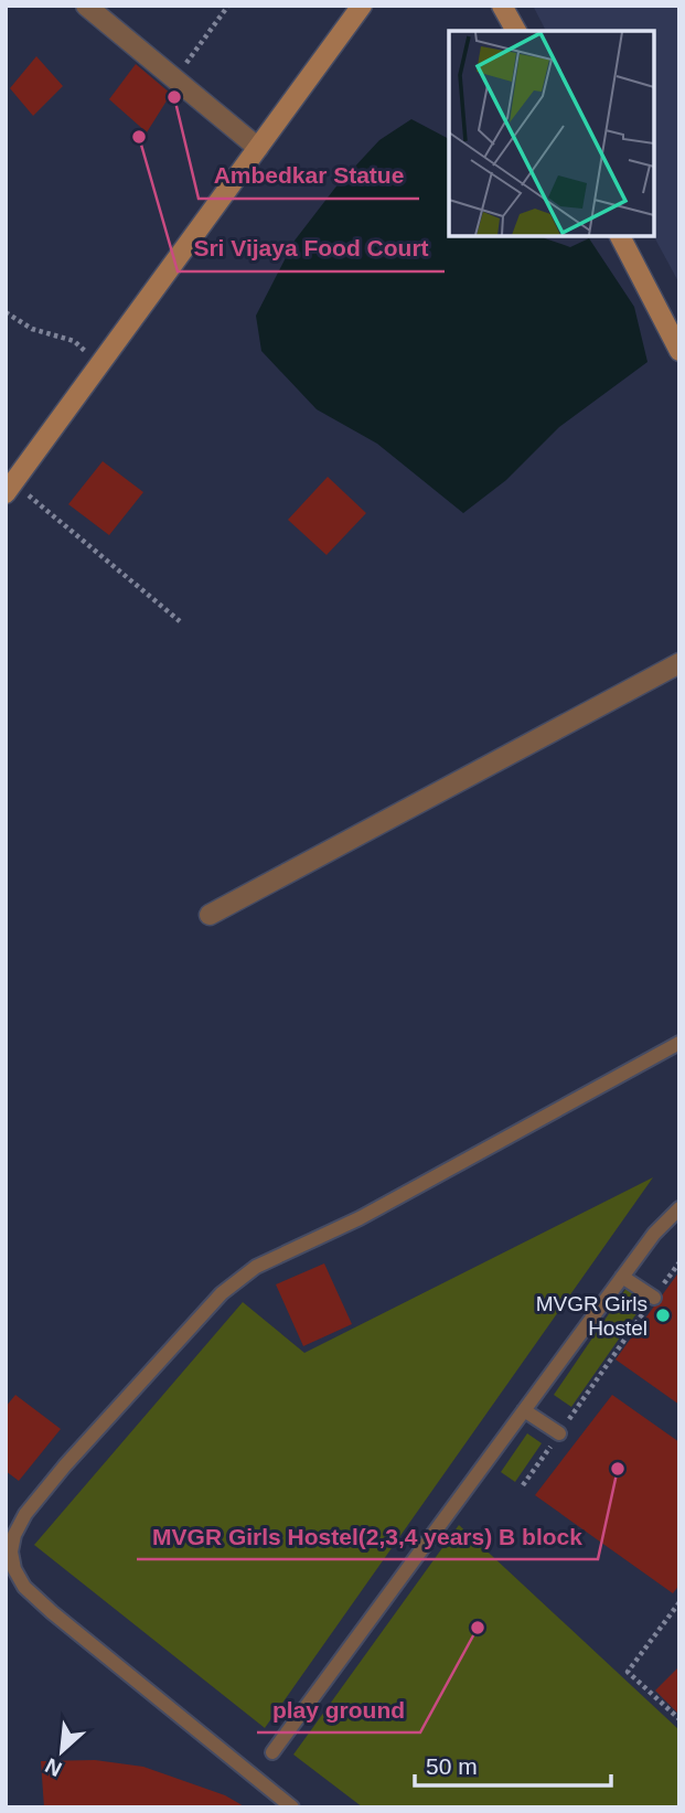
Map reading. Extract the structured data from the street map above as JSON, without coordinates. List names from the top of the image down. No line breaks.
{"places":["Ambedkar Statue","Sri Vijaya Food Court","MVGR Girls Hostel","MVGR Girls Hostel(2,3,4 years) B block","play ground"],"scale_bar":"50 m","north":"bottom left"}
